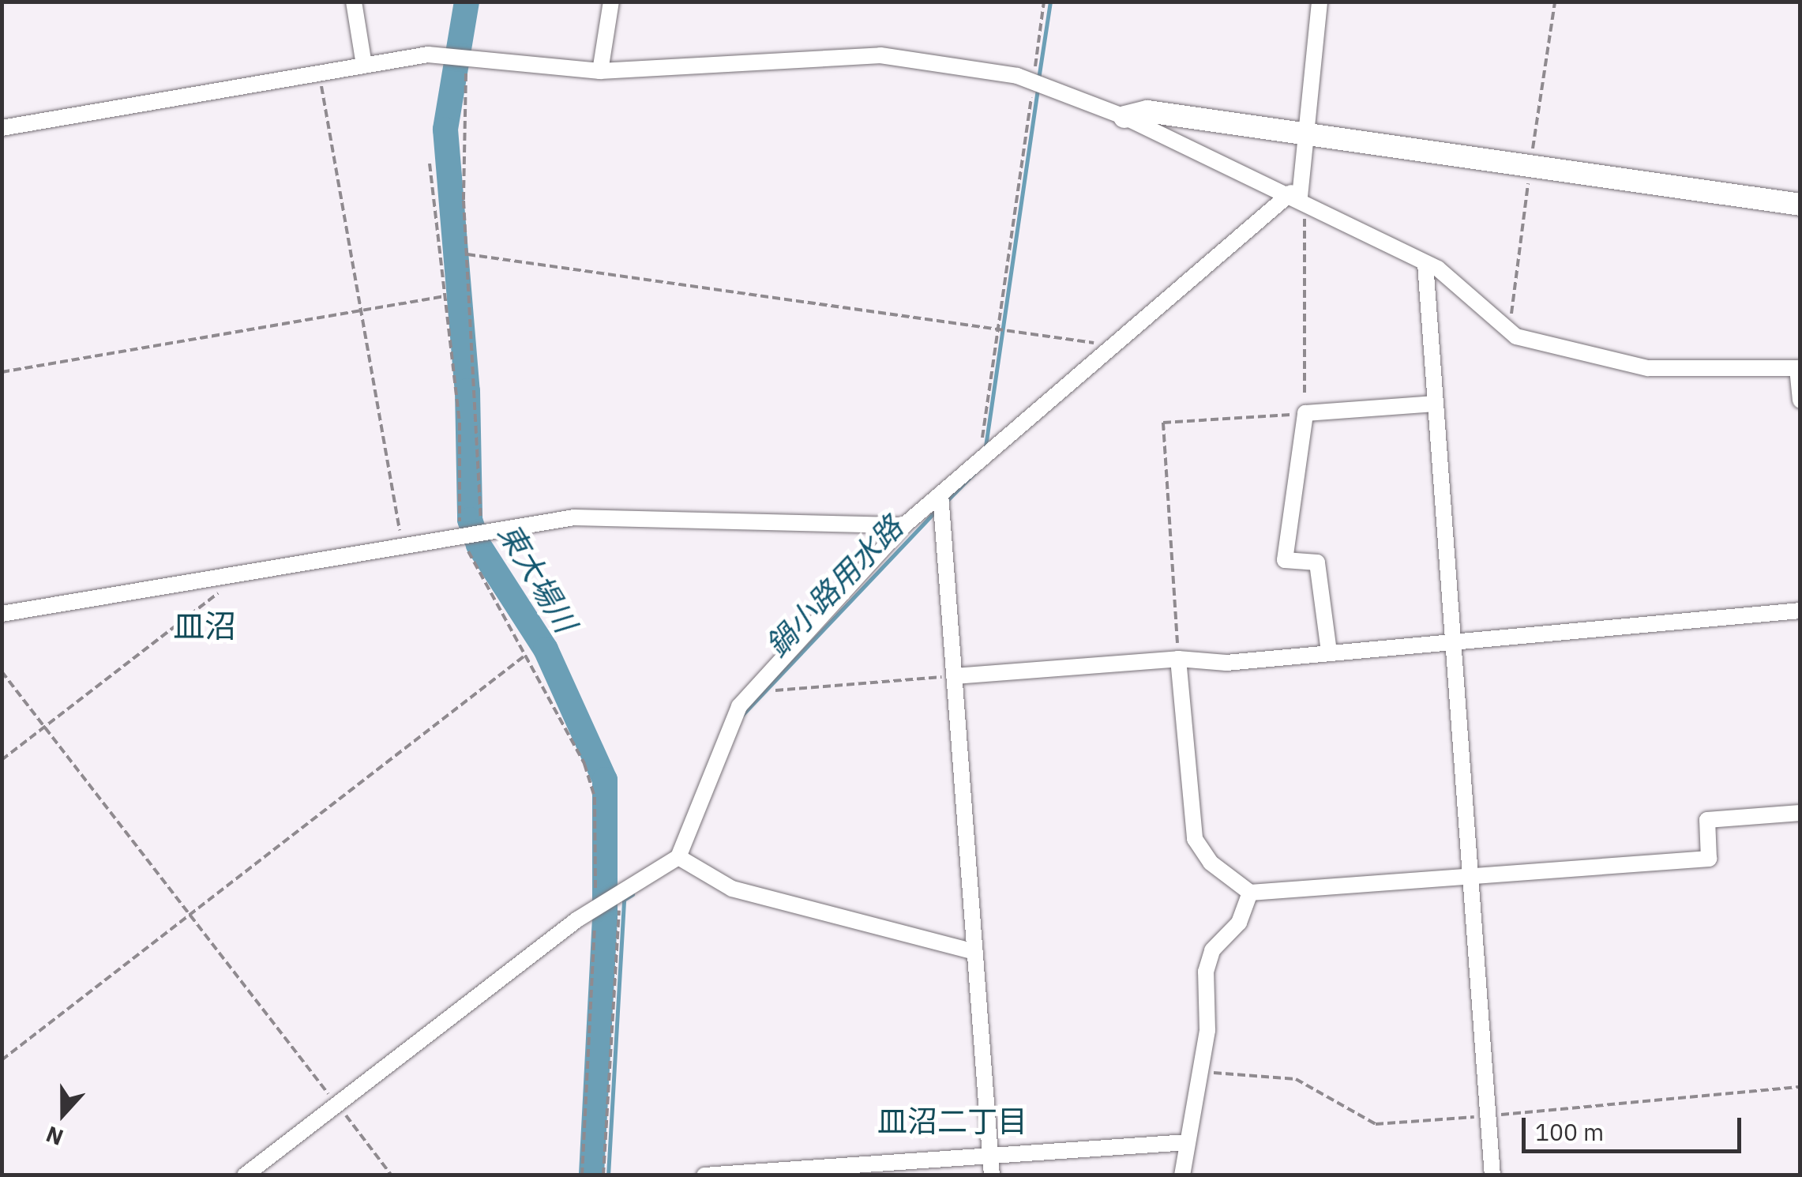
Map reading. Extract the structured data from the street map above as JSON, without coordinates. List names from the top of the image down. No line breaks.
{"districts":["皿沼","皿沼二丁目"],"water":["東大場川","鍋小路用水路"],"scale_bar":"100 m","north":"bottom"}
